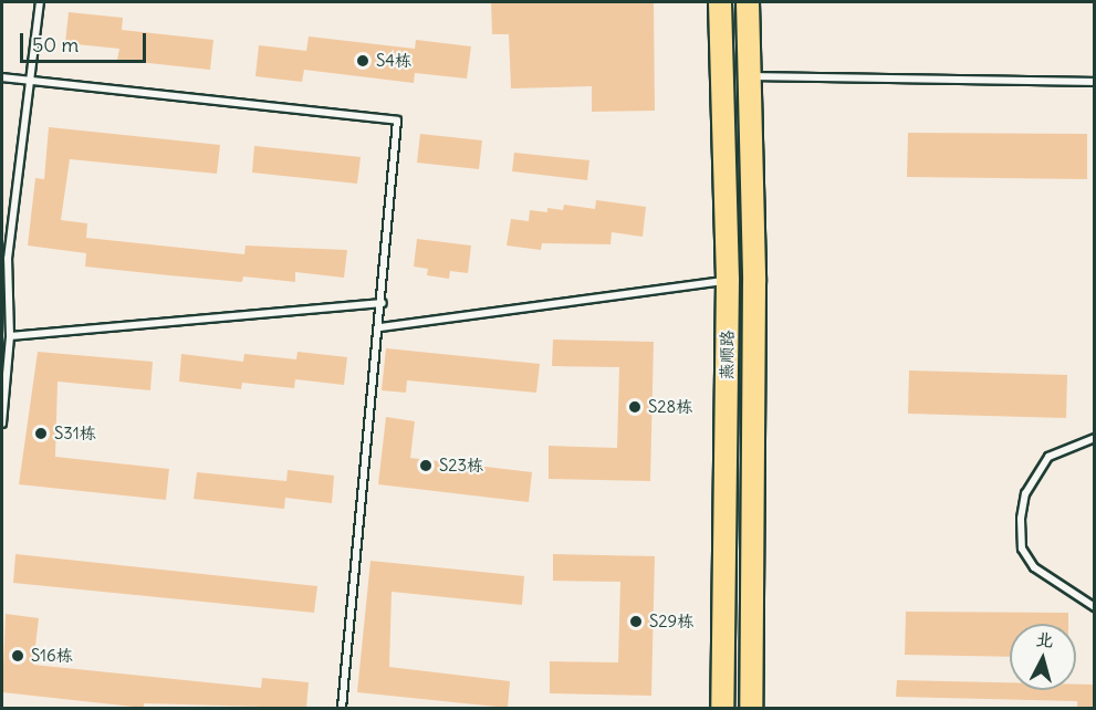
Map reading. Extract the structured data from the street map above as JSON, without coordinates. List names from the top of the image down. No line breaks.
{"streets":{"main road":["燕顺路"]},"places":["S4栋","S28栋","S31栋","S23栋","S29栋","S16栋"],"scale_bar":"50 m","north":"top"}
